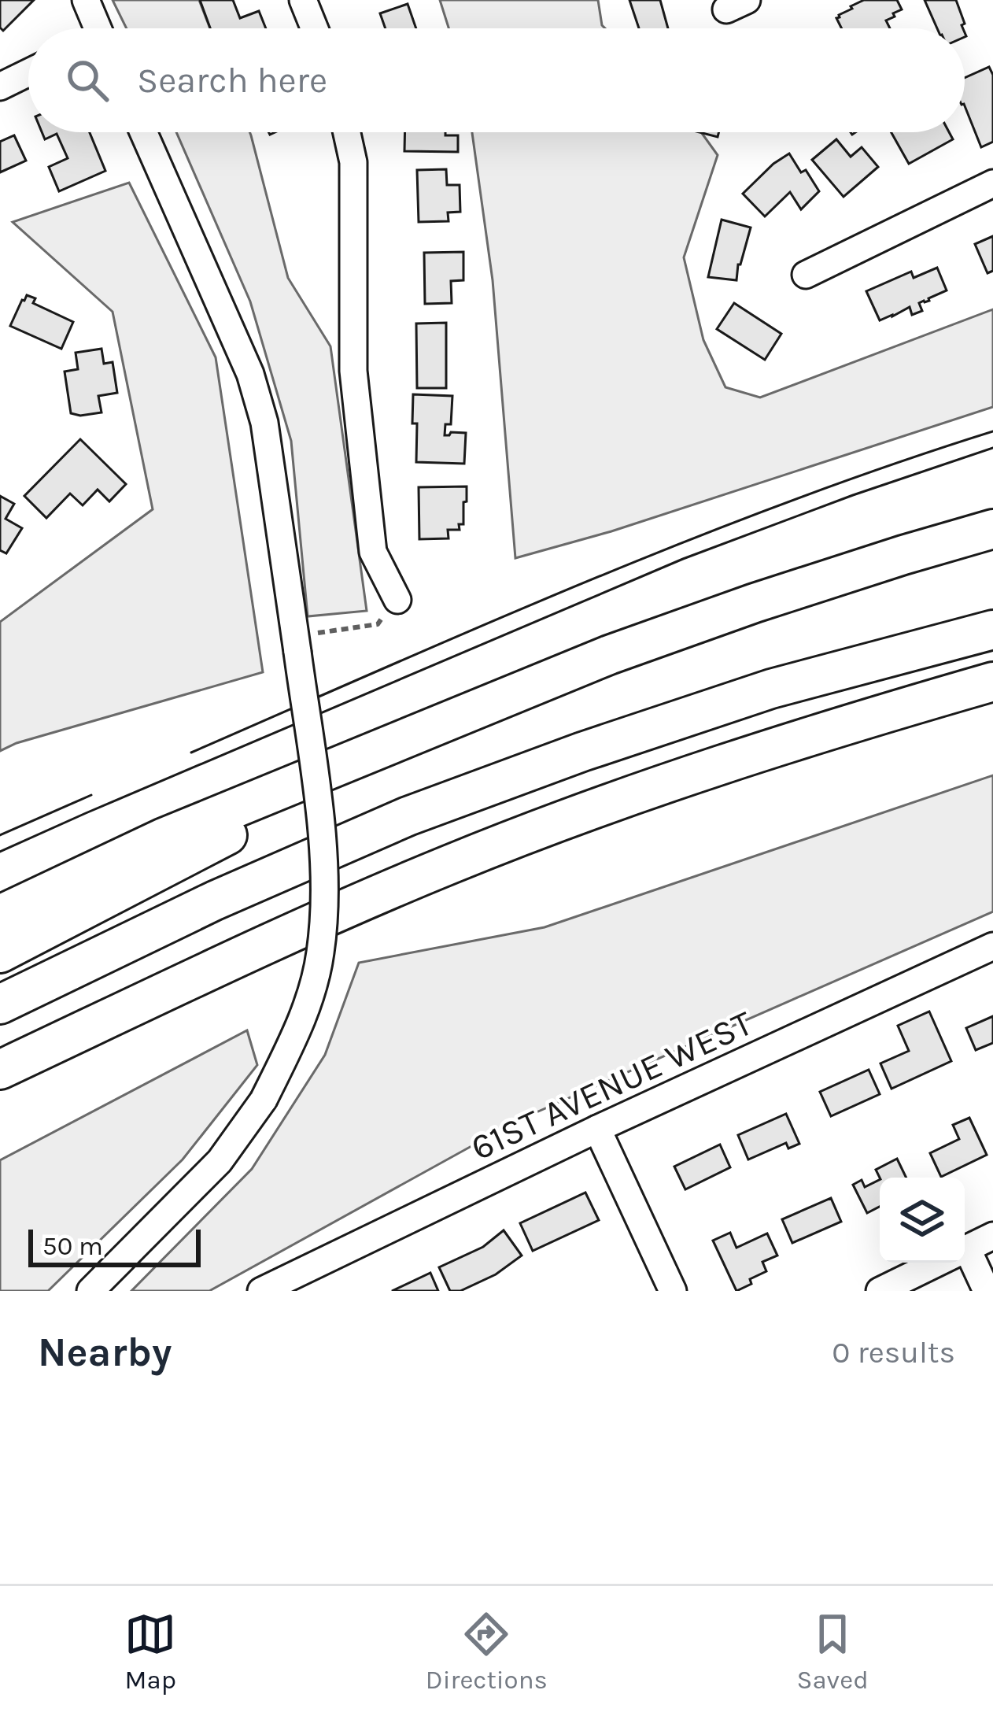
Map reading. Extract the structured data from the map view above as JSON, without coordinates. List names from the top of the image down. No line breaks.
{"streets":{"street":["61ST AVENUE WEST"]},"scale_bar":"50 m","page":{"search":"Search here","scale":"50 m","heading":["Nearby","0 results"],"nav":["Map","Directions","Saved"]}}
